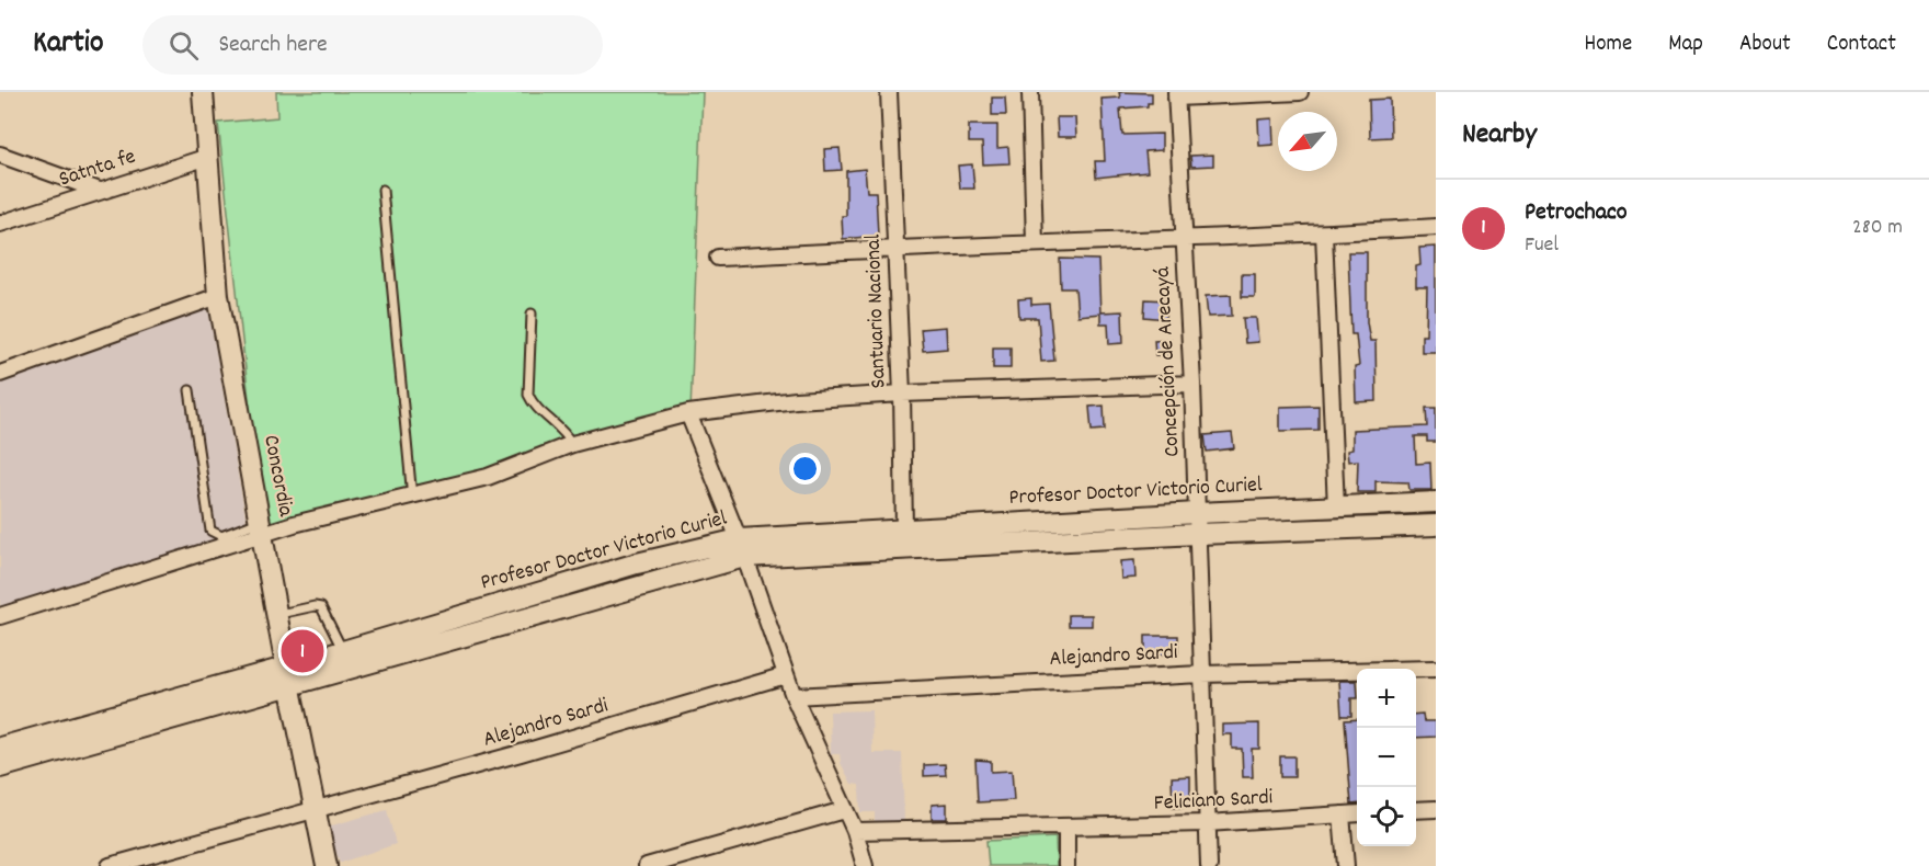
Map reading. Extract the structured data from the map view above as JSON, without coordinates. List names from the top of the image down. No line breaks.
{"streets":{"main road":["Concordia","Profesor Doctor Victorio Curiel"],"street":["Satnta fe","Santuario Nacional","Concepción de Arecayá","Alejandro Sardi","Feliciano Sardi"]},"crossings":[["Satnta fe","Concordia"],["Santuario Nacional","Profesor Doctor Victorio Curiel"],["Concepción de Arecayá","Profesor Doctor Victorio Curiel"],["Concepción de Arecayá","Alejandro Sardi"],["Concepción de Arecayá","Feliciano Sardi"],["Concordia","Profesor Doctor Victorio Curiel"],["Concordia","Alejandro Sardi"]],"north":"bottom left","page":{"header":"Kartio","search":"Search here","nav":["Home","Map","About","Contact"],"heading":"Nearby","list":[{"mark":"1","name":"Petrochaco","note":"Fuel","value":"280 m"}],"pins":"1","map_buttons":["+","−"]}}
